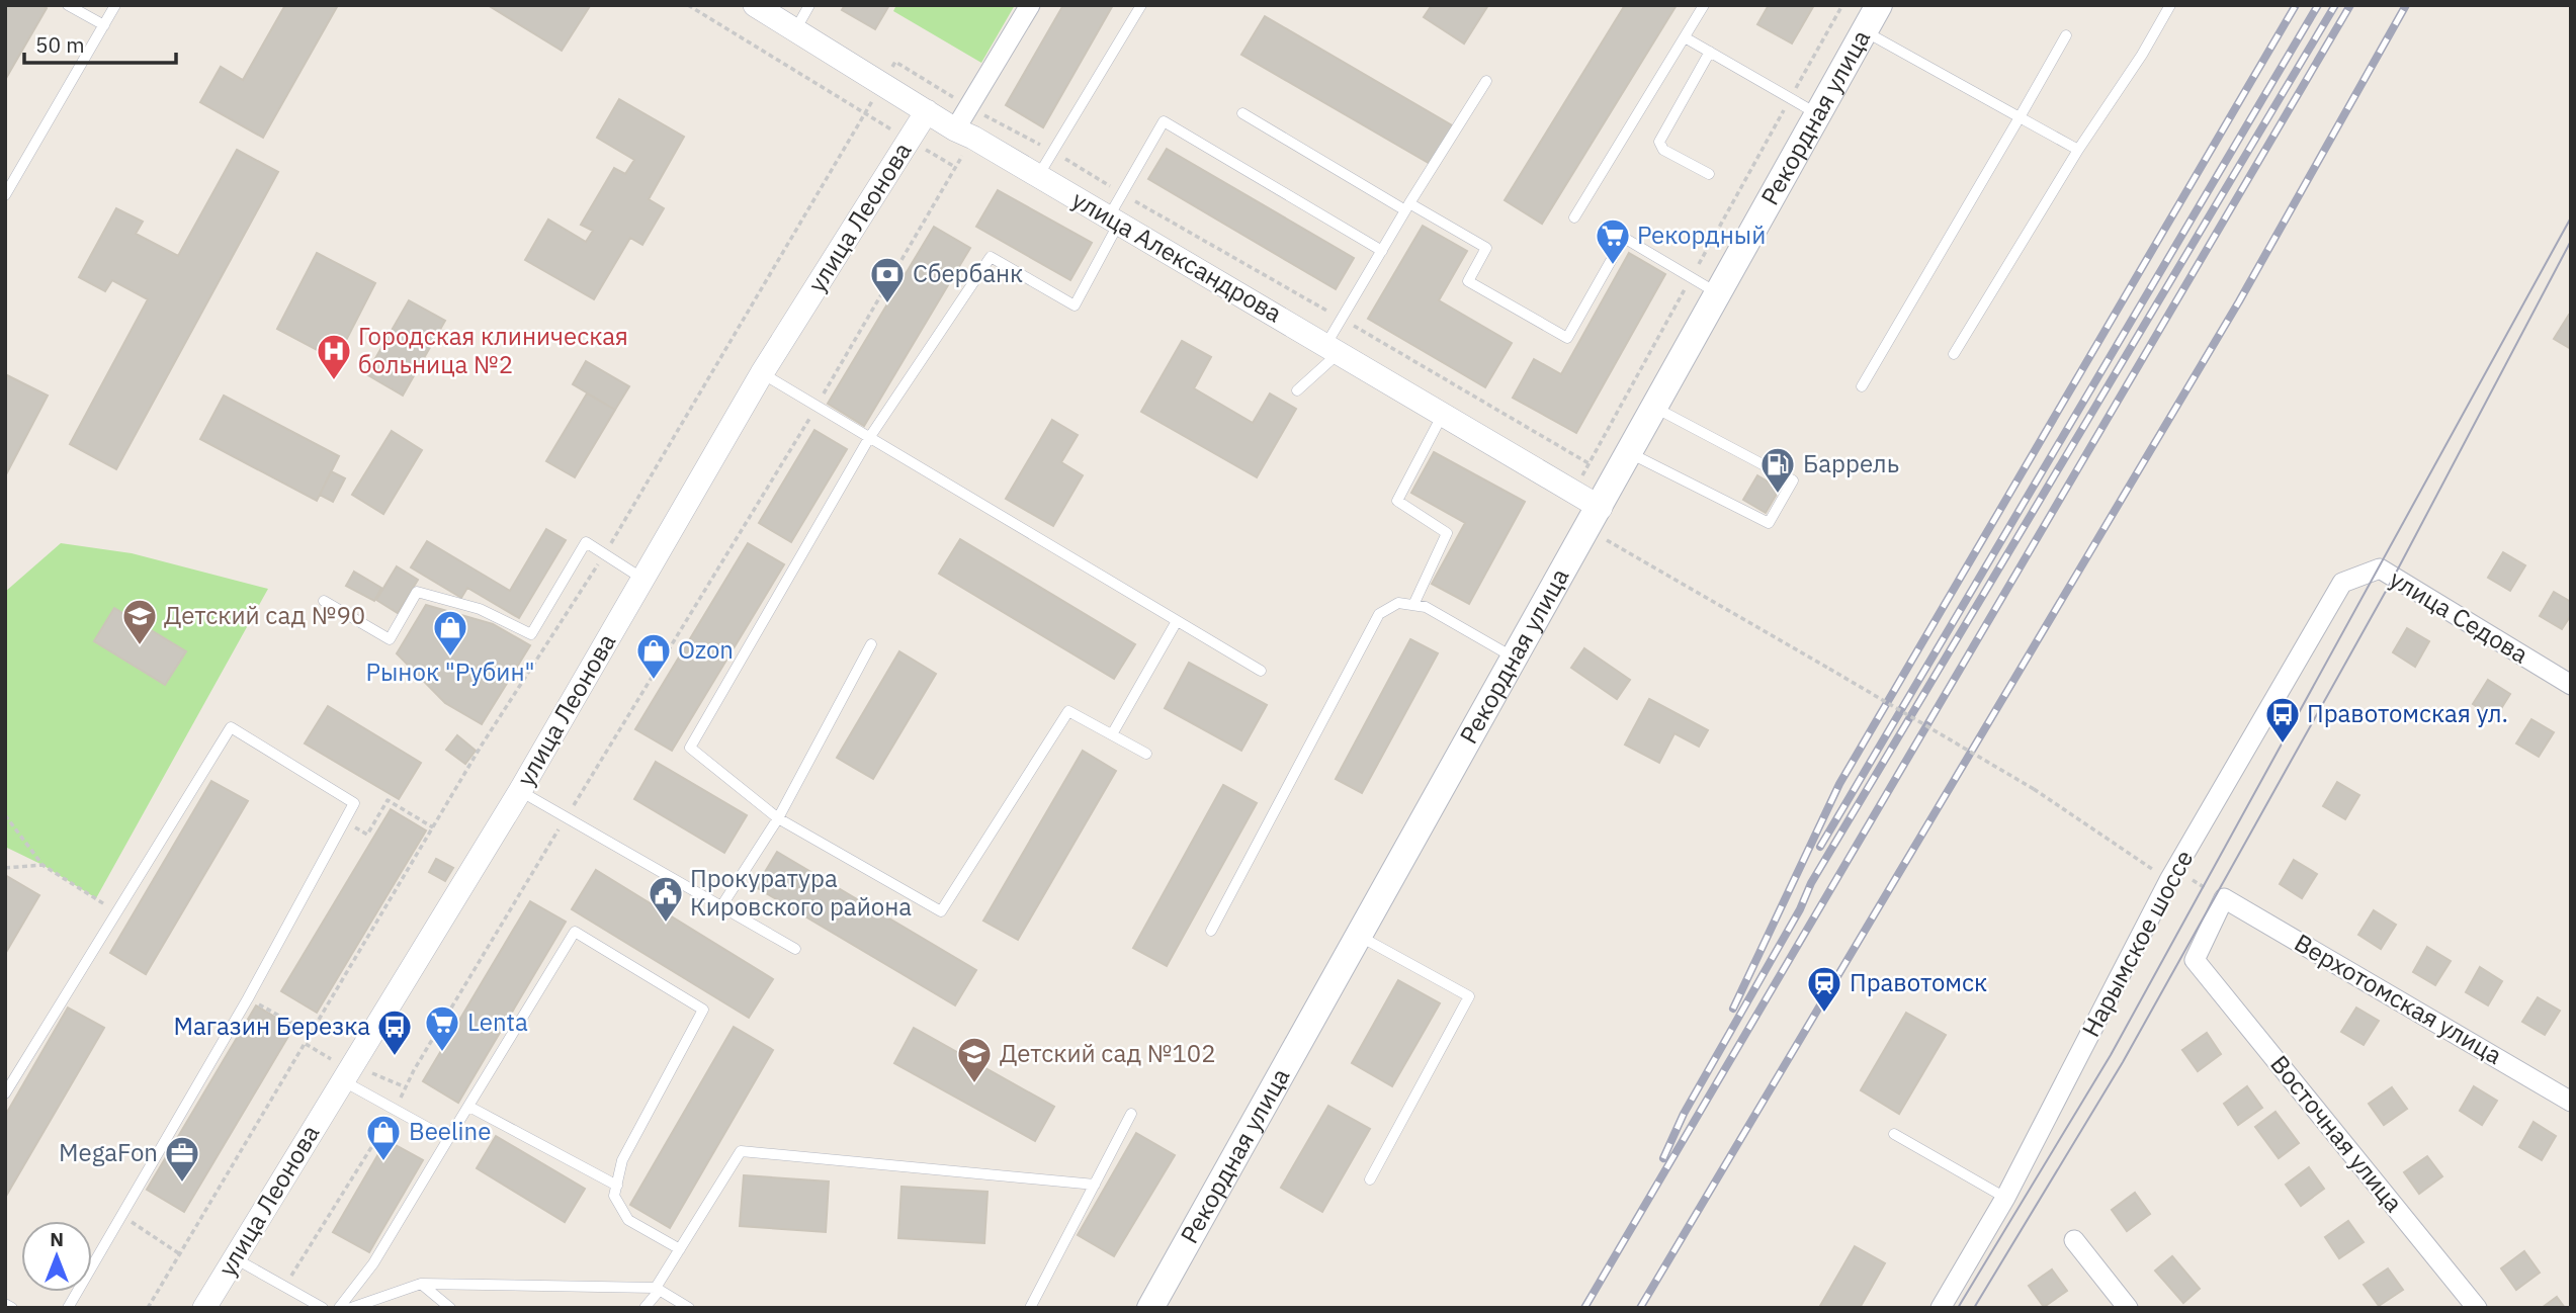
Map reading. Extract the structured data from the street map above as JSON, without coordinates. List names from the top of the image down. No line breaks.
{"streets":{"main road":["Рекордная улица"],"street":["улица Леонова","улица Александрова","улица Седова","Нарымское шоссе","Верхотомская улица","Восточная улица"]},"crossings":[["Рекордная улица","улица Александрова"],["улица Леонова","улица Александрова"],["улица Седова","Нарымское шоссе"],["Верхотомская улица","Восточная улица"]],"places":{"supermarket":["Рекордный","Lenta"],"bank":["Сбербанк"],"hospital":["Городская клиническая больница №2"],"fuel station":["Баррель"],"school or university":["Детский сад №90","Детский сад №102"],"shop":["Рынок \"Рубин\"","Ozon","Beeline"],"bus stop":["Правотомская ул.","Магазин Березка"],"public building":["Прокуратура Кировского района"],"station":["Правотомск"],"office":["MegaFon"]},"scale_bar":"50 m","north":"top"}
